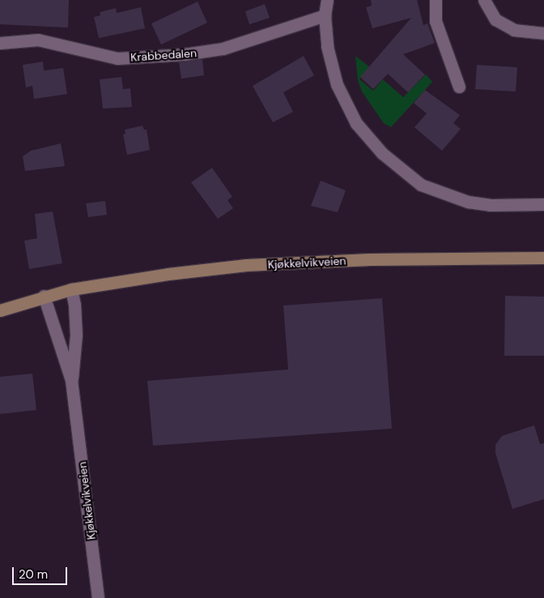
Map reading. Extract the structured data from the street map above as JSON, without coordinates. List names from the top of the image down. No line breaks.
{"streets":{"main road":["Kjøkkelvikveien"],"street":["Krabbedalen"]},"scale_bar":"20 m"}
